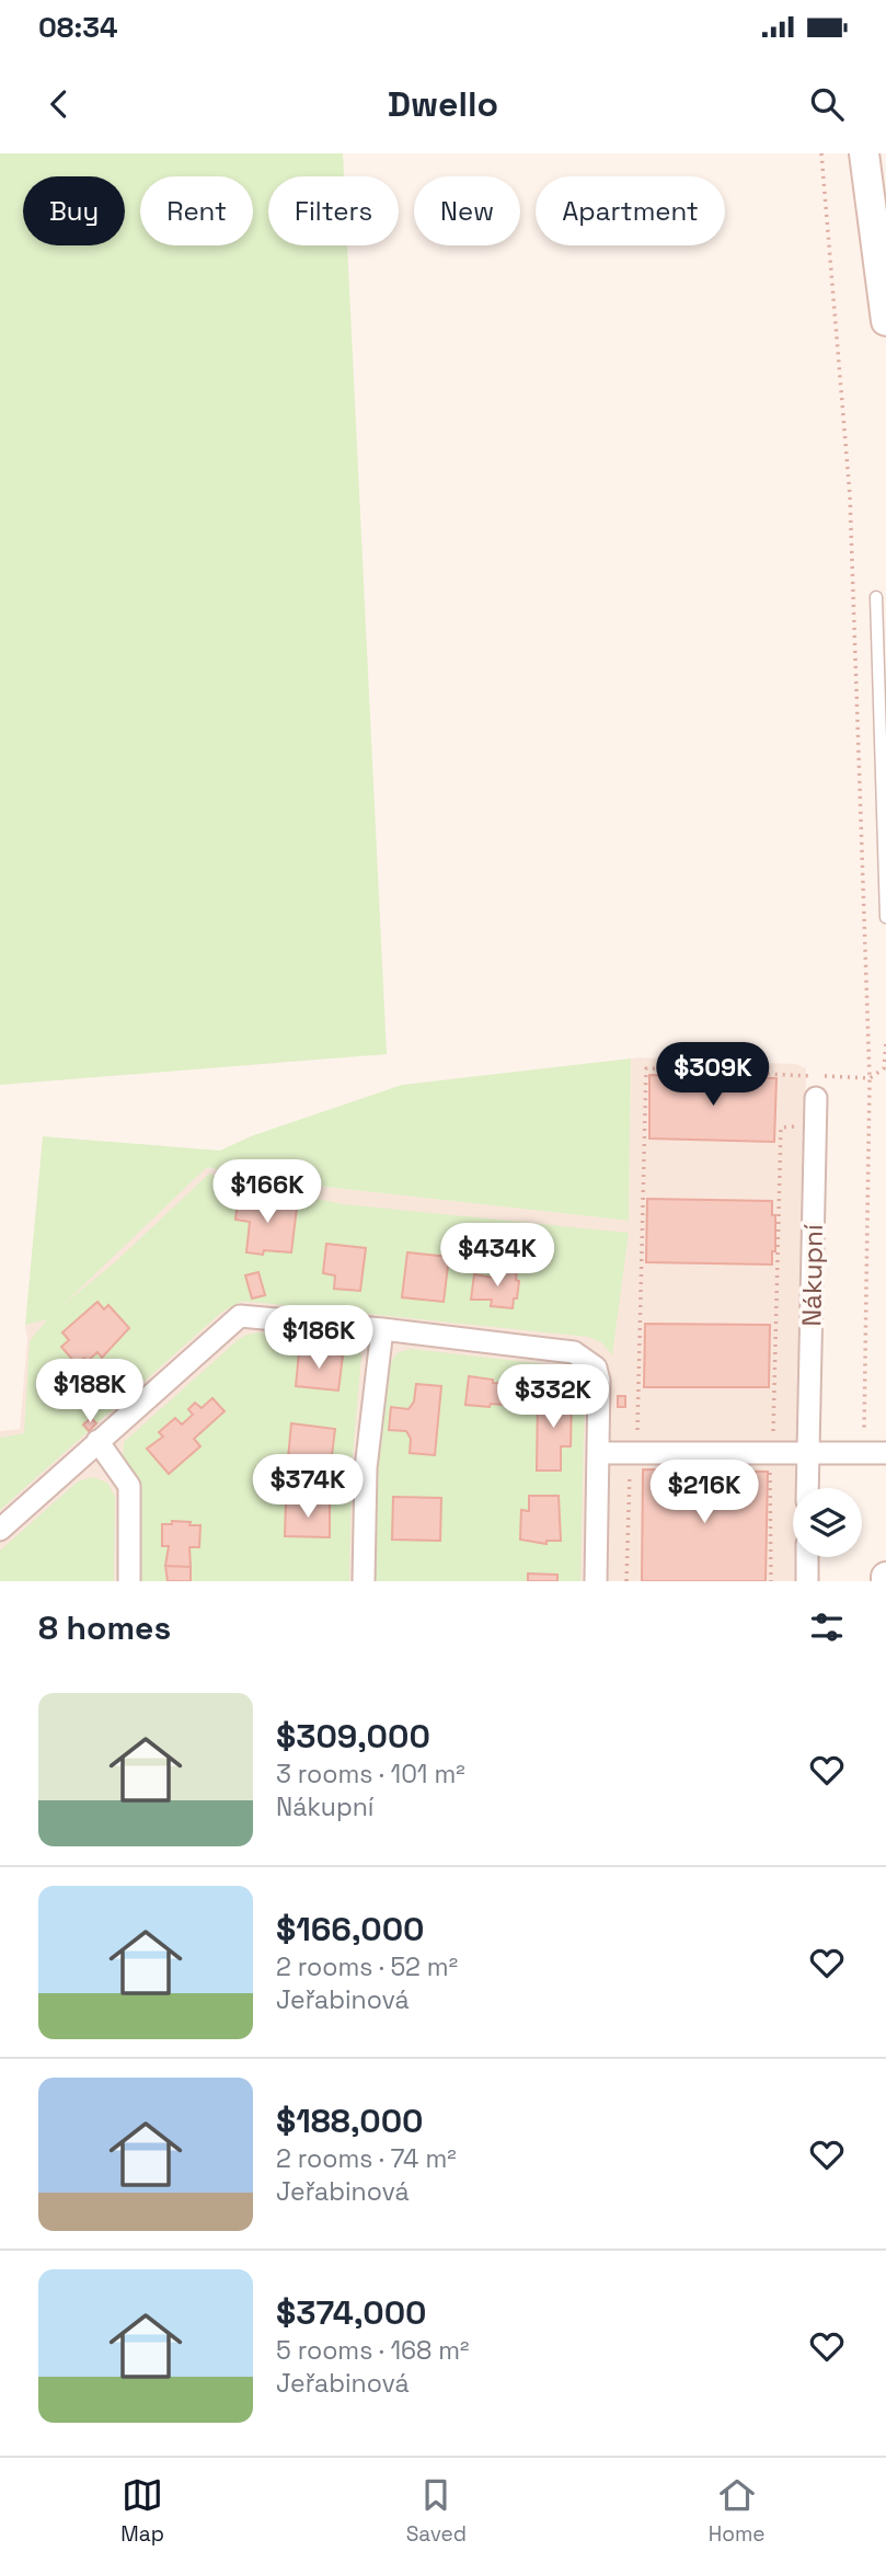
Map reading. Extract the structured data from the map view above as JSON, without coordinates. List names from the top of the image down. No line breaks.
{"streets":{"street":["Nákupní"]},"page":{"status":"08:34","header":"Dwello","chip":["Buy","Rent","Filters","New","Apartment"],"price":["$309K","$166K","$434K","$186K","$188K","$332K","$374K","$216K"],"heading":"8 homes","list":[{"name":"$309,000","note":"3 rooms · 101 m² · Nákupní"},{"name":"$166,000","note":"2 rooms · 52 m² · Jeřabinová"},{"name":"$188,000","note":"2 rooms · 74 m² · Jeřabinová"},{"name":"$374,000","note":"5 rooms · 168 m² · Jeřabinová"}],"tabs":["Map","Saved","Home"]}}
